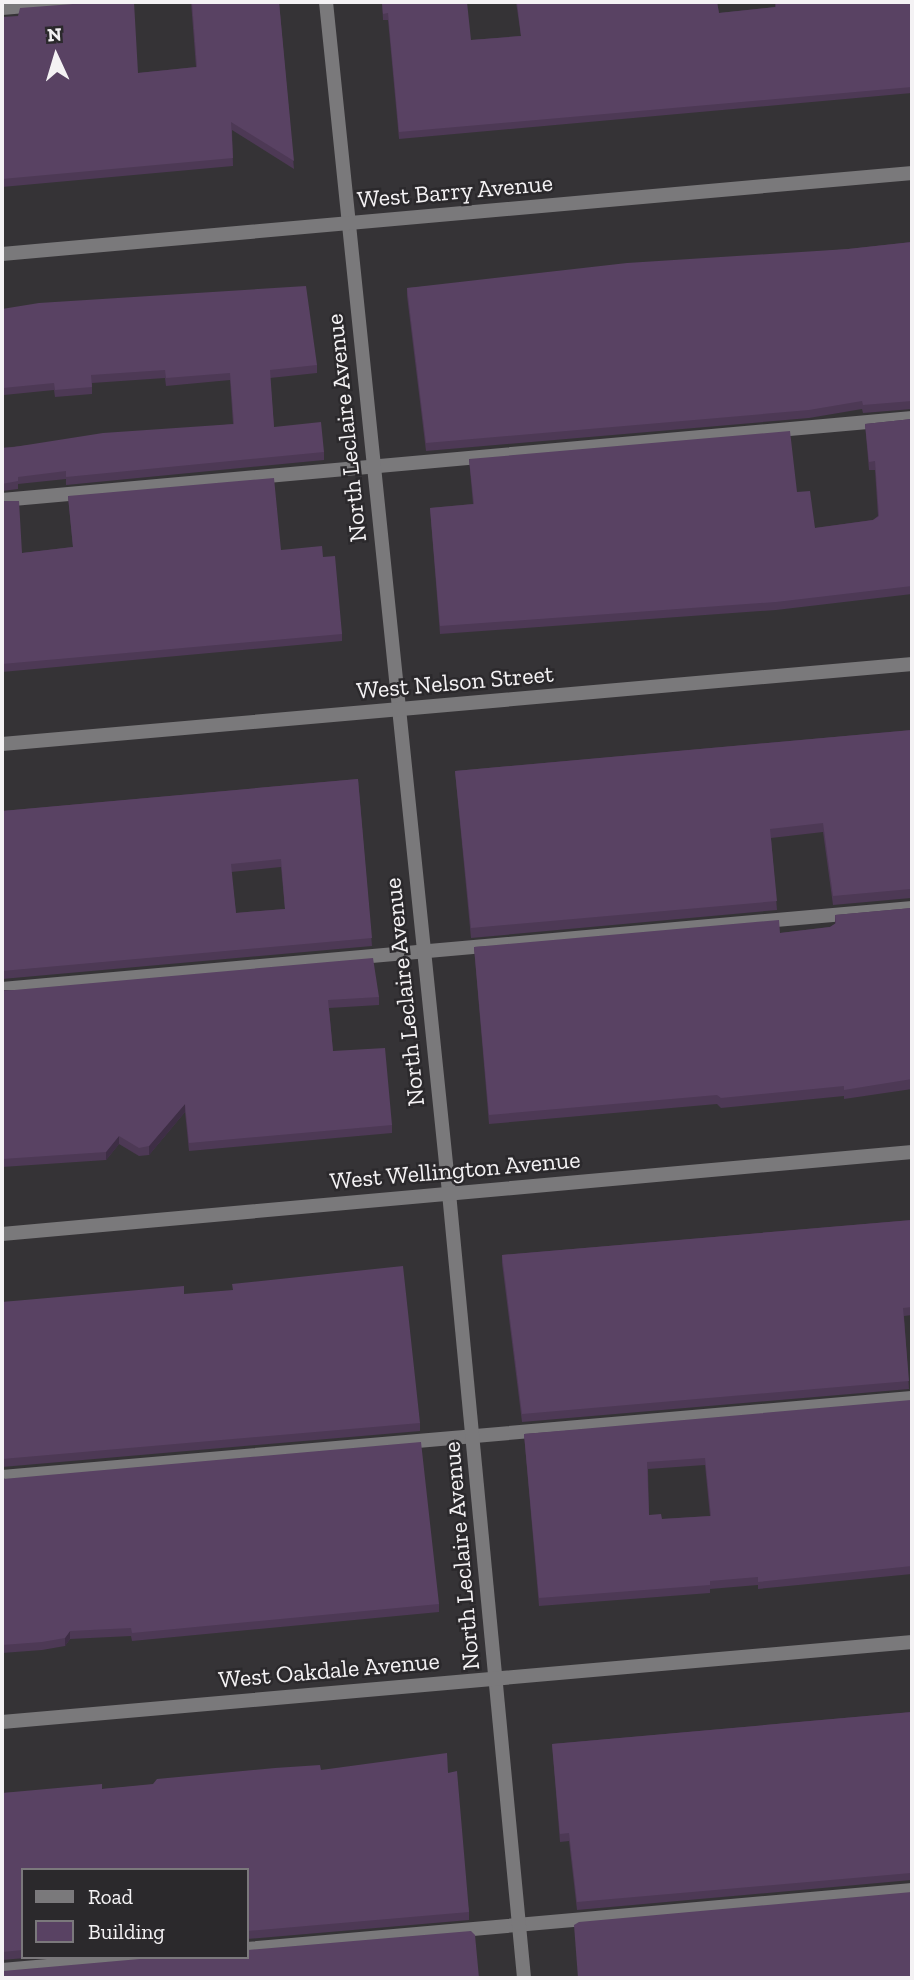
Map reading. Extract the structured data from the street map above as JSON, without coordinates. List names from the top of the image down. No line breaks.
{"streets":{"street":["West Barry Avenue","North Leclaire Avenue","West Nelson Street","West Wellington Avenue","West Oakdale Avenue"]},"crossings":[["West Barry Avenue","North Leclaire Avenue"],["North Leclaire Avenue","West Nelson Street"],["North Leclaire Avenue","West Wellington Avenue"],["North Leclaire Avenue","West Oakdale Avenue"]],"legend":["Road","Building"],"north":"top"}
